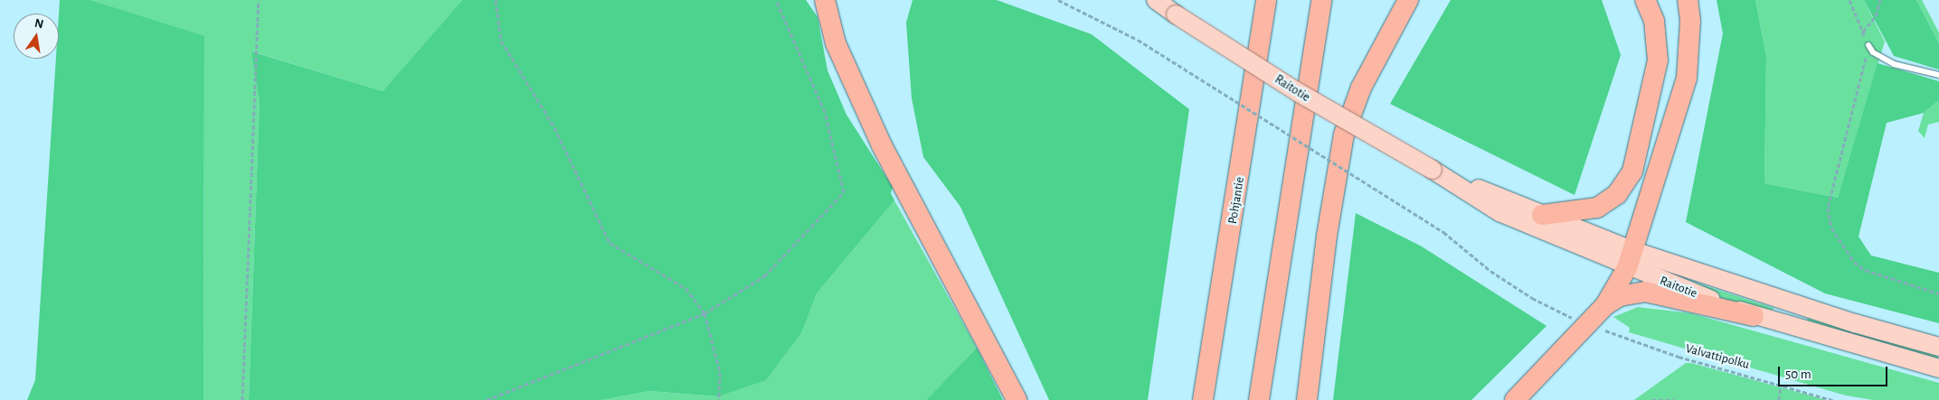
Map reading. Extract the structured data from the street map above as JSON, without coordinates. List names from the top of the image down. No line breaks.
{"streets":{"highway":["Pohjantie"],"main road":["Raitotie"],"path":["Valvattipolku"]},"scale_bar":"50 m","north":"top"}
